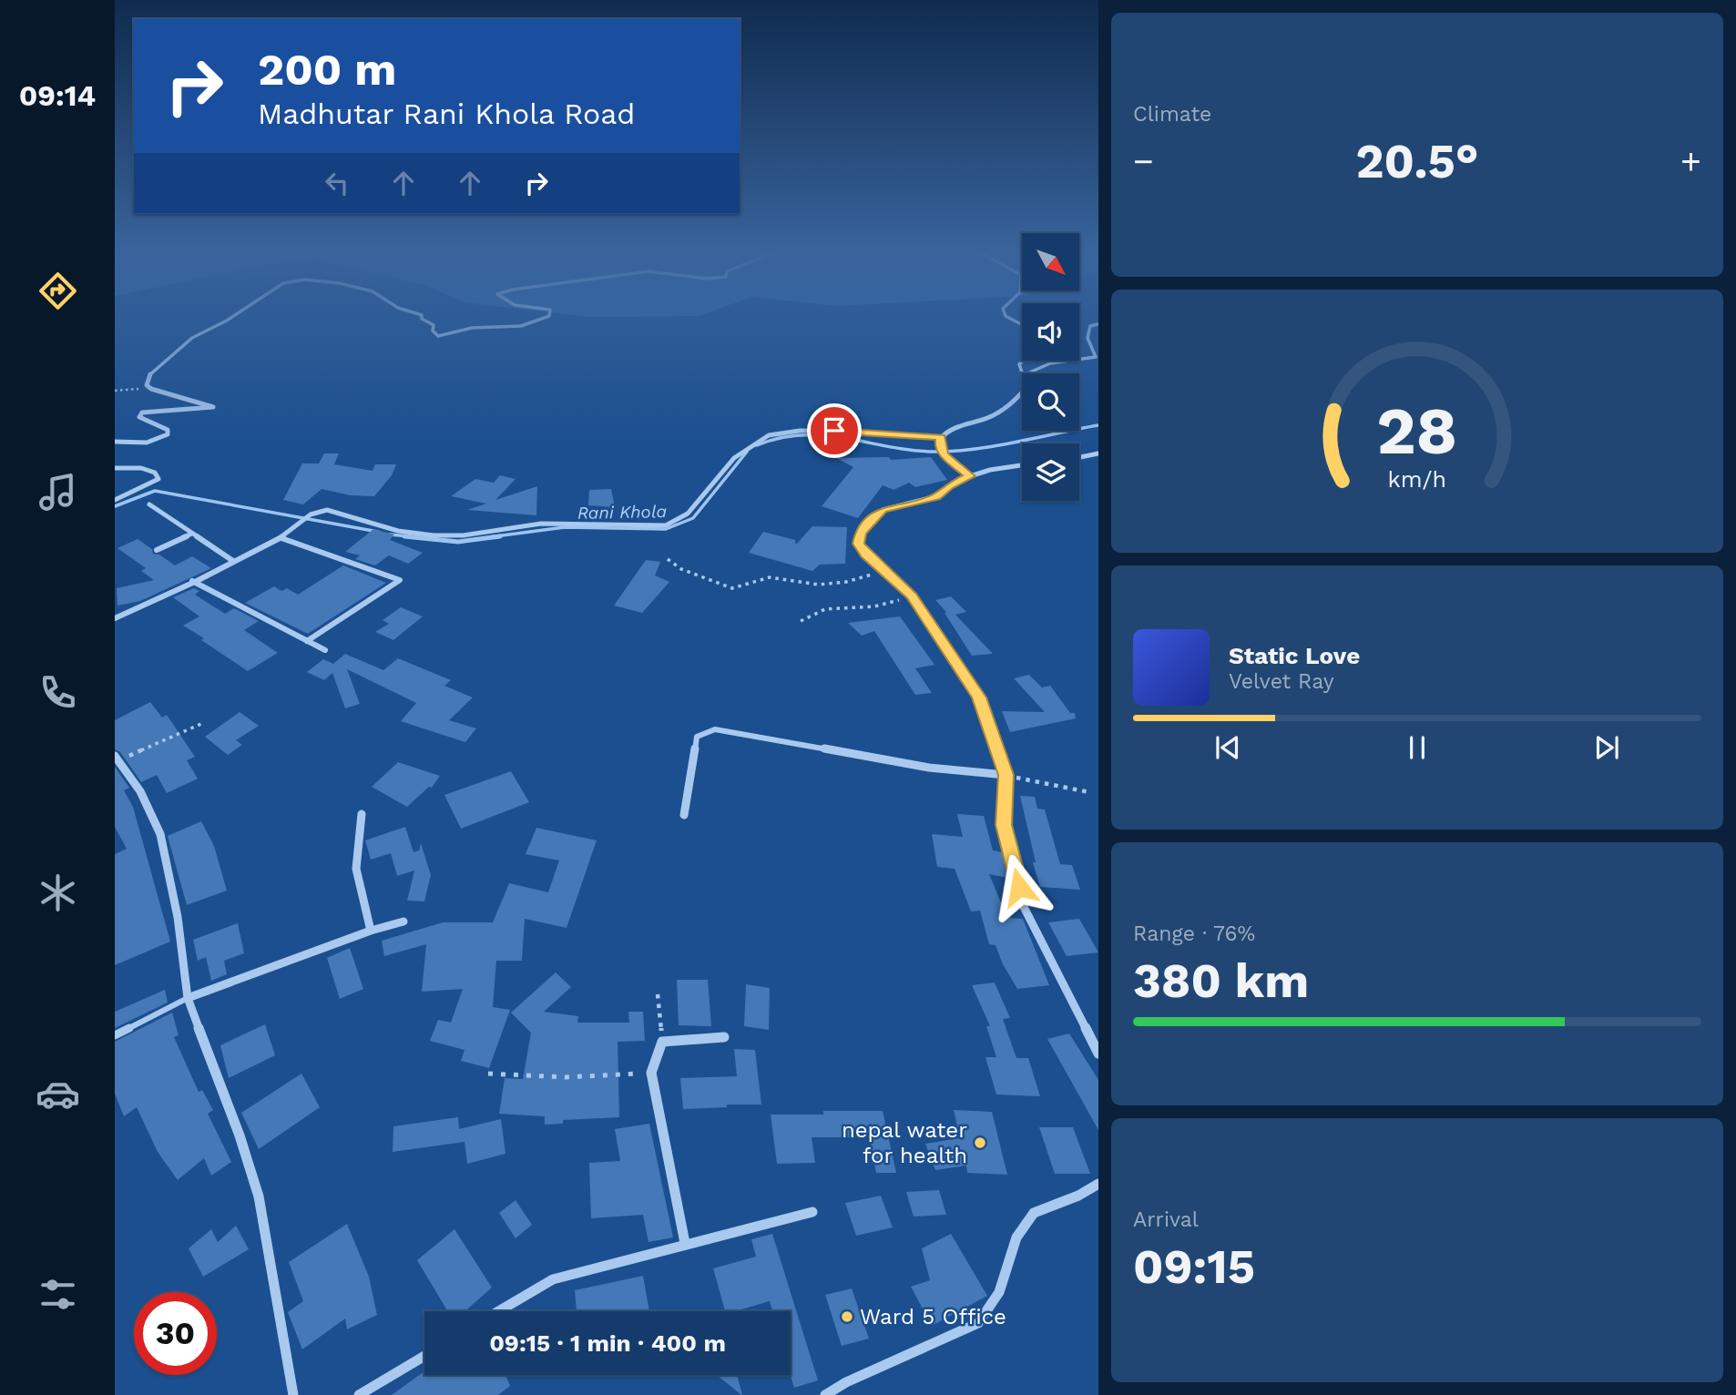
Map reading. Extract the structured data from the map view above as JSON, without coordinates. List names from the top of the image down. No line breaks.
{"water":["Rani Khola"],"places":["nepal water for health","Ward 5 Office"],"north":"bottom right","page":{"tabs":"09:14","tile":["Climate",["Range · 76%","380 km"],["Arrival","09:15"]],"turn":["200 m","Madhutar Rani Khola Road"],"heat":["−","20.5°","+"],"song":["Static Love","Velvet Ray"],"limit":"30","trip":"09:15 · 1 min · 400 m","gauge":["28","km/h"]}}
